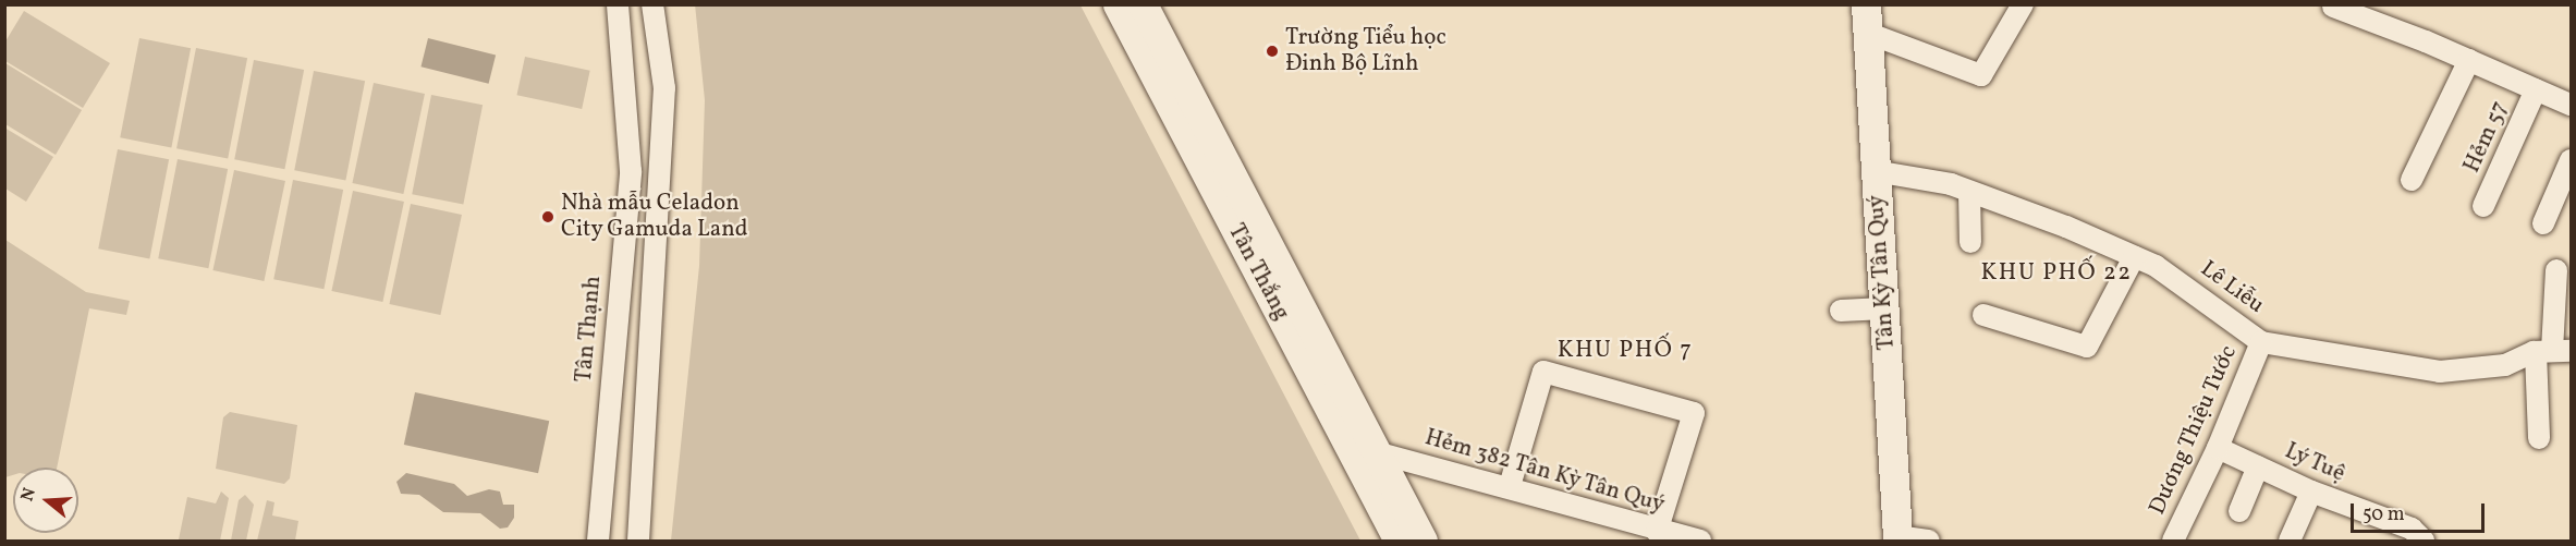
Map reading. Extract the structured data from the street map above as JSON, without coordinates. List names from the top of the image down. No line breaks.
{"streets":{"street":["Hẻm 57","Tân Thắng","Tân Kỳ Tân Quý","Lê Liễu","Tân Thạnh","Dương Thiệu Tước","Lý Tuệ","Hẻm 382 Tân Kỳ Tân Quý"]},"crossings":[["Tân Thắng","Hẻm 382 Tân Kỳ Tân Quý"],["Tân Kỳ Tân Quý","Lê Liễu"],["Lê Liễu","Dương Thiệu Tước"],["Dương Thiệu Tước","Lý Tuệ"]],"districts":["KHU PHỐ 22","KHU PHỐ 7"],"places":["Trường Tiểu học Đinh Bộ Lĩnh","Nhà mẫu Celadon City Gamuda Land"],"scale_bar":"50 m","north":"left"}
